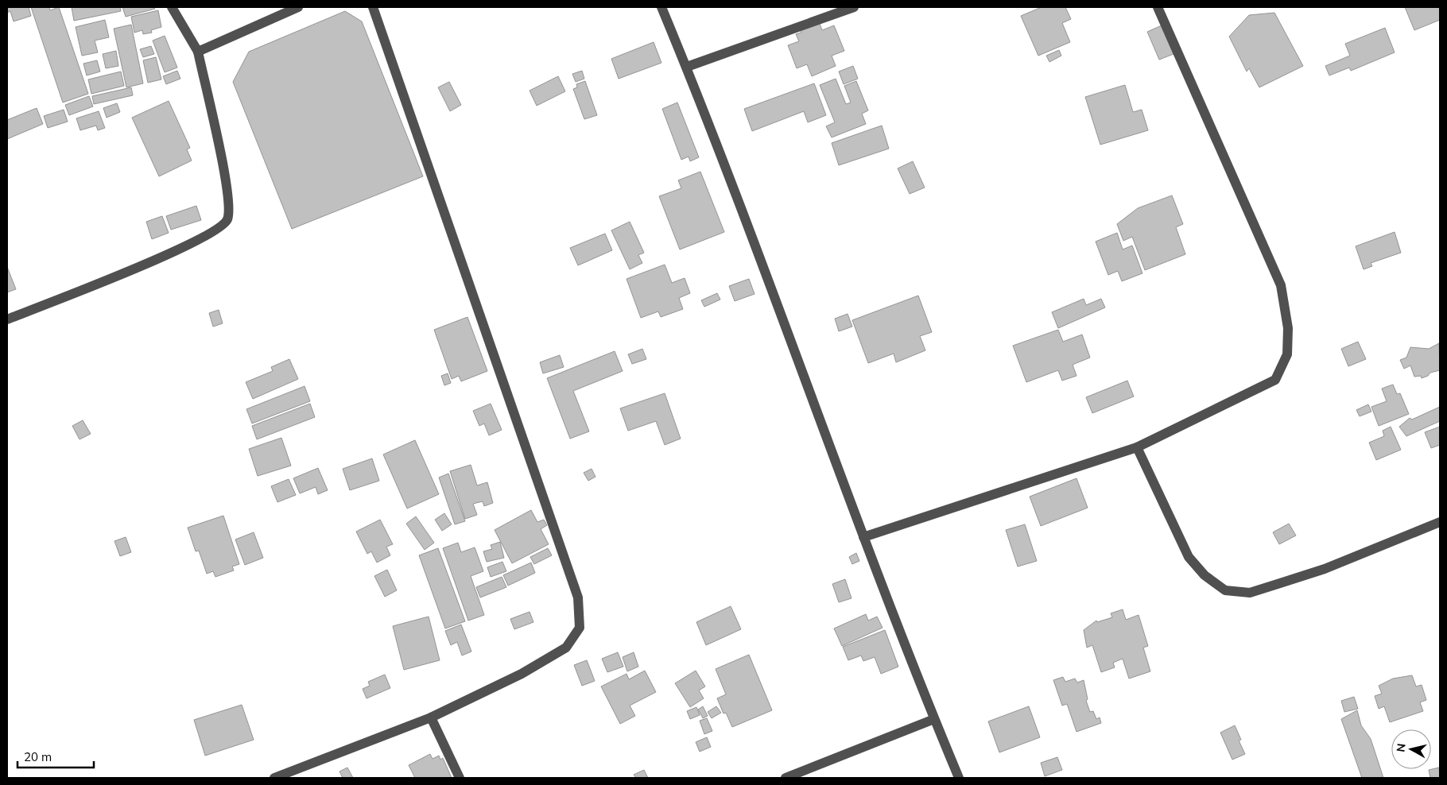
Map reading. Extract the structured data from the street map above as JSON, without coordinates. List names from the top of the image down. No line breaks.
{"scale_bar":"20 m","north":"left"}
